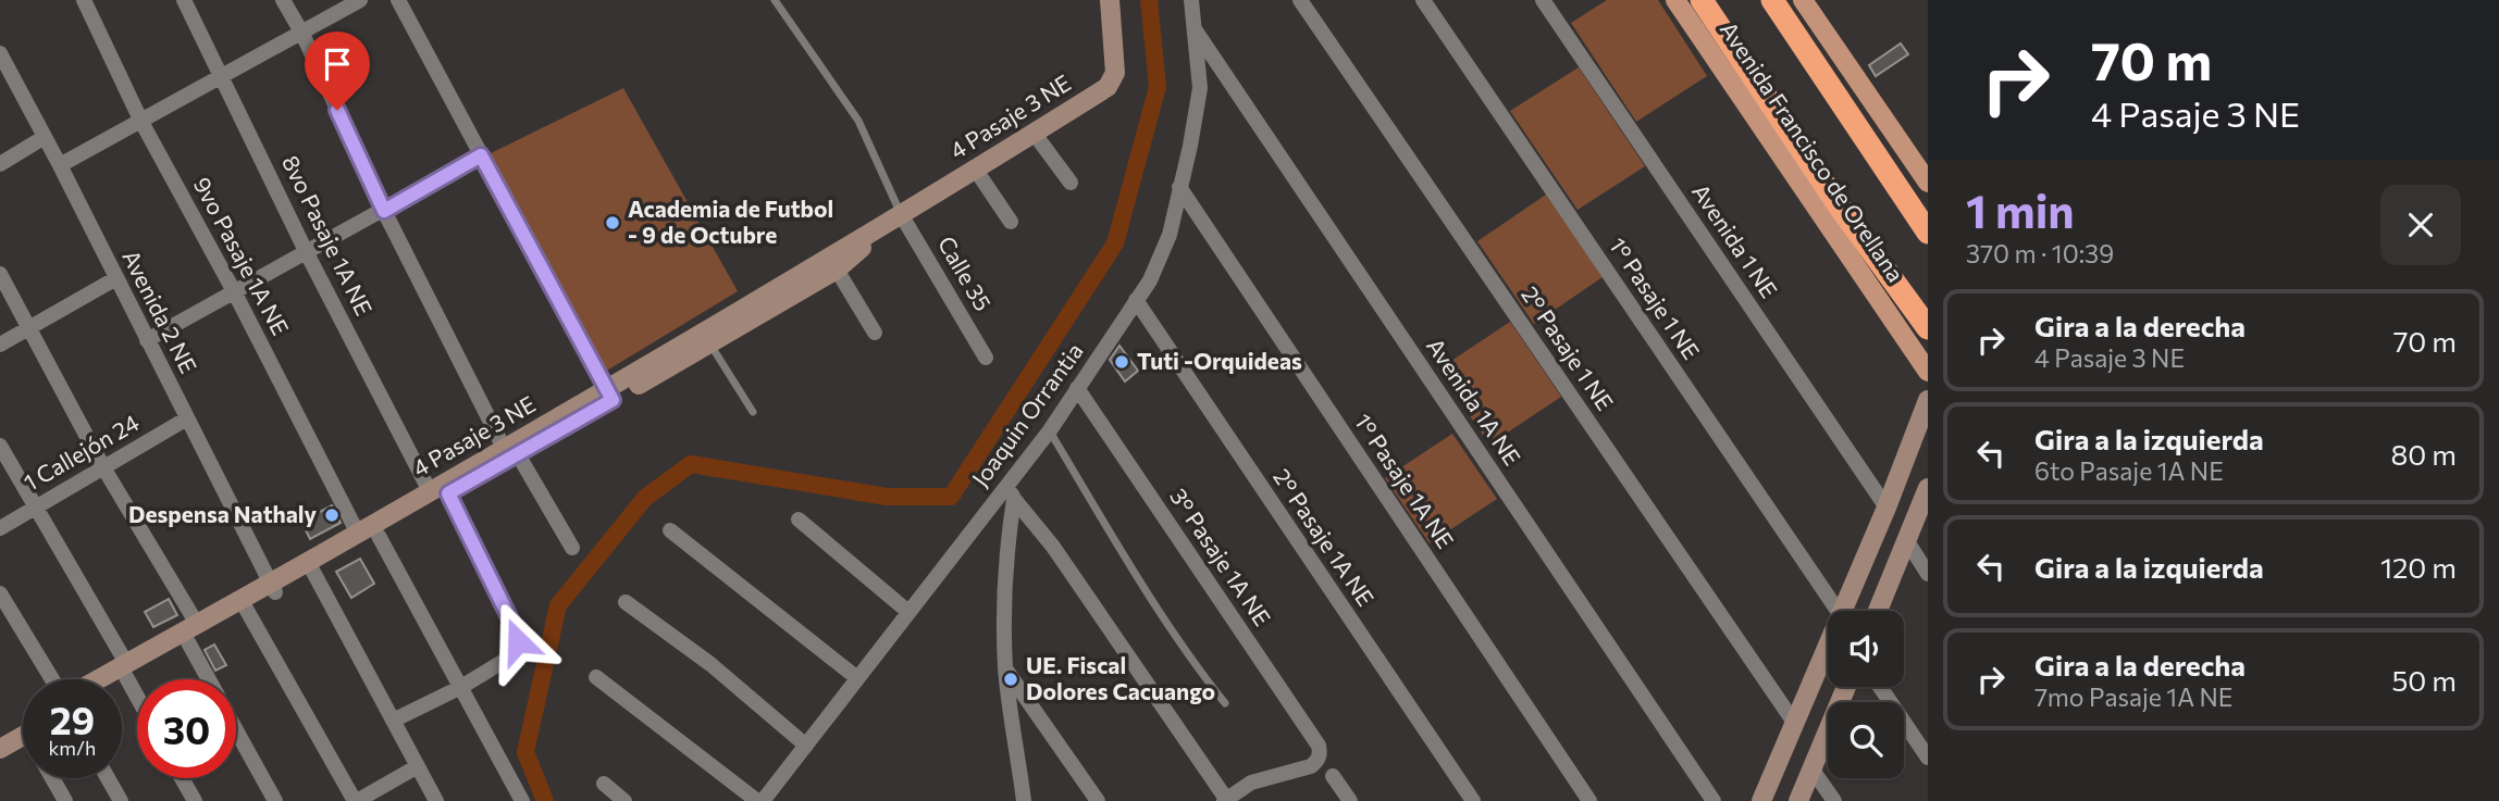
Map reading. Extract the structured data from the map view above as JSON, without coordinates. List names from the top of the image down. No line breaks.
{"streets":{"highway":["Avenida Francisco de Orellana"],"street":["4 Pasaje 3 NE","8vo Pasaje 1A NE","Avenida 1 NE","9vo Pasaje 1A NE","Calle 35","1° Pasaje 1 NE","Avenida 2 NE","2° Pasaje 1 NE","Avenida 1A NE","Joaquin Orrantia","1 Callejón 24","1° Pasaje 1A NE","2° Pasaje 1A NE","3° Pasaje 1A NE"]},"crossings":[["4 Pasaje 3 NE","8vo Pasaje 1A NE"],["4 Pasaje 3 NE","9vo Pasaje 1A NE"],["4 Pasaje 3 NE","Calle 35"],["4 Pasaje 3 NE","Avenida 2 NE"],["Avenida 2 NE","1 Callejón 24"],["Avenida 1A NE","Joaquin Orrantia"],["Joaquin Orrantia","1° Pasaje 1A NE"],["Joaquin Orrantia","2° Pasaje 1A NE"],["Joaquin Orrantia","3° Pasaje 1A NE"]],"places":["Academia de Futbol - 9 de Octubre","Tuti -Orquideas","Despensa Nathaly","UE. Fiscal Dolores Cacuango"],"page":{"turn":["70 m","4 Pasaje 3 NE"],"heading":["1 min","370 m · 10:39"],"list":[{"name":"Gira a la derecha","note":"4 Pasaje 3 NE","value":"70 m"},{"name":"Gira a la izquierda","note":"6to Pasaje 1A NE","value":"80 m"},{"name":"Gira a la izquierda","value":"120 m"},{"name":"Gira a la derecha","note":"7mo Pasaje 1A NE","value":"50 m"}],"speed":"29 km/h","limit":"30"}}
